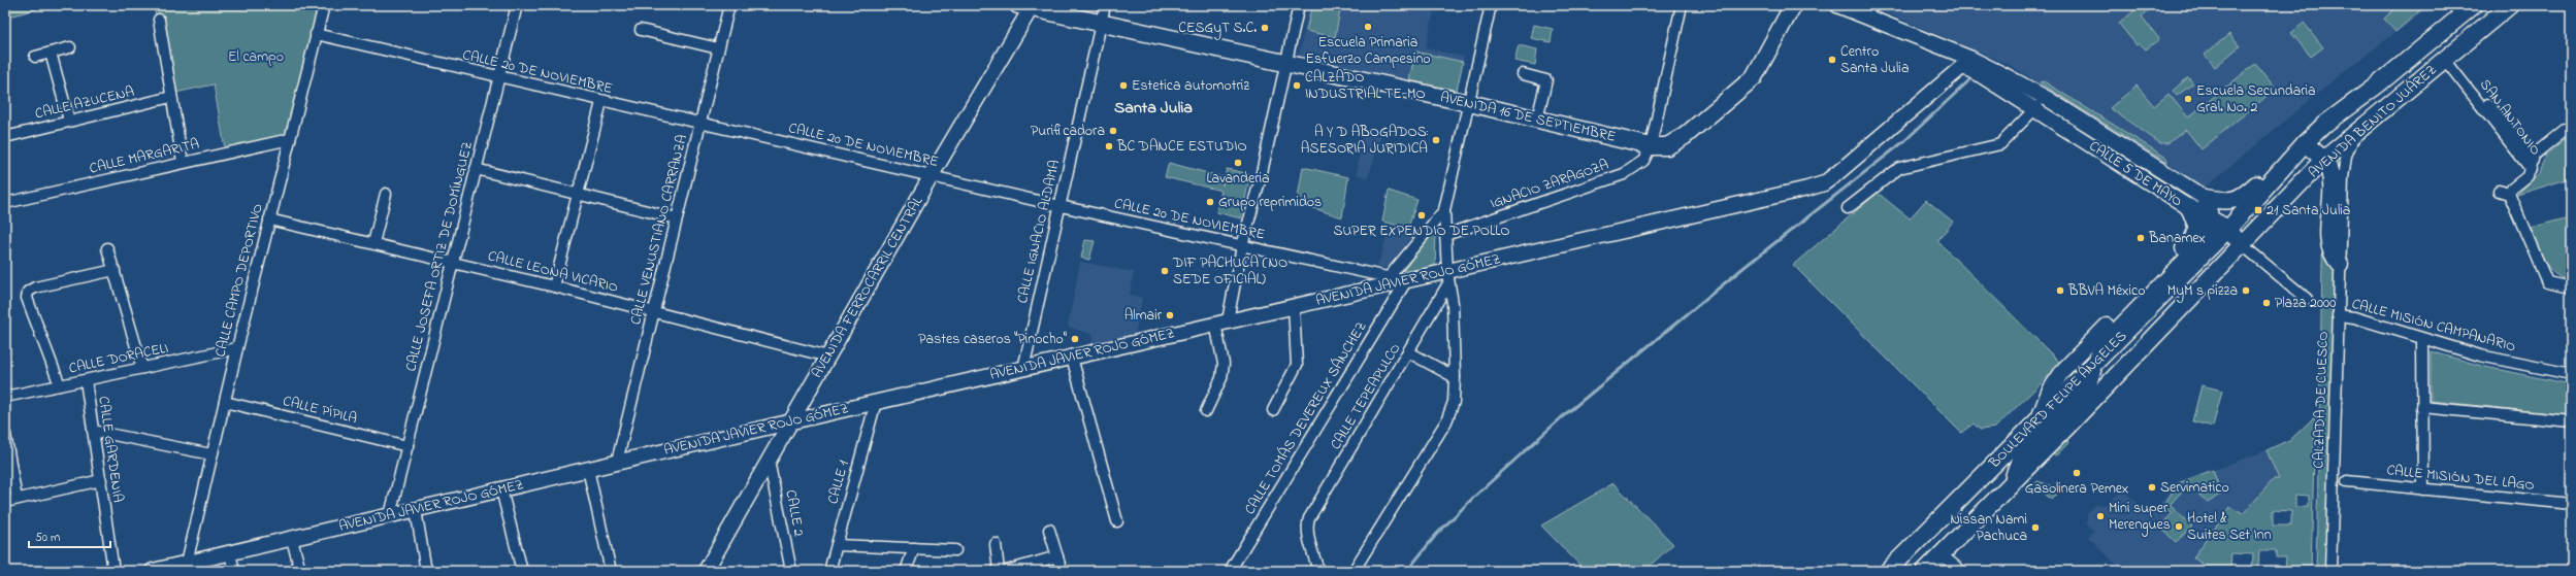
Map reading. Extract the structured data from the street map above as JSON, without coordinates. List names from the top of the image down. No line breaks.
{"streets":{"main road":["AVENIDA 16 DE SEPTIEMBRE","AVENIDA BENITO JUÁREZ","BOULEVARD FELIPE ÁNGELES"],"street":["CALLE 20 DE NOVIEMBRE","CALLE AZUCENA","SAN ANTONIO","CALLE MARGARITA","CALLE 5 DE MAYO","IGNACIO ZARAGOZA","CALLE VENUSTIANO CARRANZA","CALLE IGNACIO ALDAMA","CALLE JOSEFA ORTIZ DE DOMÍNGUEZ","CALLE LEONA VICARIO","CALLE CAMPO DEPORTIVO","AVENIDA JAVIER ROJO GÓMEZ","AVENIDA FERROCARRIL CENTRAL","CALLE MISIÓN CAMPANARIO","CALLE DORACELI","CALLE TEPEAPULCO","CALZADA DE CUESCO","CALLE PÍPILA","CALLE TOMÁS DEVEREUX SÁNCHEZ","CALLE GARDENIA","CALLE MISIÓN DEL LAGO","CALLE 1","CALLE 2"]},"crossings":[["CALLE 20 DE NOVIEMBRE","CALLE VENUSTIANO CARRANZA"],["CALLE 20 DE NOVIEMBRE","CALLE IGNACIO ALDAMA"],["CALLE 20 DE NOVIEMBRE","CALLE JOSEFA ORTIZ DE DOMÍNGUEZ"],["CALLE 20 DE NOVIEMBRE","CALLE CAMPO DEPORTIVO"],["CALLE 20 DE NOVIEMBRE","AVENIDA JAVIER ROJO GÓMEZ"],["CALLE 20 DE NOVIEMBRE","AVENIDA FERROCARRIL CENTRAL"],["CALLE 20 DE NOVIEMBRE","CALLE TOMÁS DEVEREUX SÁNCHEZ"],["AVENIDA 16 DE SEPTIEMBRE","IGNACIO ZARAGOZA"],["AVENIDA 16 DE SEPTIEMBRE","CALLE IGNACIO ALDAMA"],["AVENIDA 16 DE SEPTIEMBRE","AVENIDA FERROCARRIL CENTRAL"],["SAN ANTONIO","AVENIDA BENITO JUÁREZ"],["AVENIDA BENITO JUÁREZ","BOULEVARD FELIPE ÁNGELES"],["AVENIDA BENITO JUÁREZ","CALZADA DE CUESCO"],["CALLE MARGARITA","CALLE CAMPO DEPORTIVO"],["CALLE 5 DE MAYO","AVENIDA JAVIER ROJO GÓMEZ"],["CALLE 5 DE MAYO","BOULEVARD FELIPE ÁNGELES"],["CALLE VENUSTIANO CARRANZA","CALLE LEONA VICARIO"],["CALLE VENUSTIANO CARRANZA","AVENIDA JAVIER ROJO GÓMEZ"],["CALLE IGNACIO ALDAMA","AVENIDA JAVIER ROJO GÓMEZ"],["CALLE JOSEFA ORTIZ DE DOMÍNGUEZ","CALLE LEONA VICARIO"],["CALLE JOSEFA ORTIZ DE DOMÍNGUEZ","AVENIDA JAVIER ROJO GÓMEZ"],["CALLE JOSEFA ORTIZ DE DOMÍNGUEZ","CALLE PÍPILA"],["CALLE LEONA VICARIO","CALLE CAMPO DEPORTIVO"],["CALLE LEONA VICARIO","AVENIDA FERROCARRIL CENTRAL"],["CALLE CAMPO DEPORTIVO","AVENIDA JAVIER ROJO GÓMEZ"],["CALLE CAMPO DEPORTIVO","CALLE DORACELI"],["CALLE CAMPO DEPORTIVO","CALLE PÍPILA"],["AVENIDA JAVIER ROJO GÓMEZ","AVENIDA FERROCARRIL CENTRAL"],["AVENIDA JAVIER ROJO GÓMEZ","CALLE TEPEAPULCO"],["AVENIDA JAVIER ROJO GÓMEZ","CALLE TOMÁS DEVEREUX SÁNCHEZ"],["AVENIDA JAVIER ROJO GÓMEZ","CALLE 1"],["AVENIDA FERROCARRIL CENTRAL","CALLE 2"],["CALLE MISIÓN CAMPANARIO","CALZADA DE CUESCO"],["CALLE DORACELI","CALLE GARDENIA"]],"districts":["Santa Julia"],"parks":["El campo"],"places":{"other":["Escuela Primaria Esfuerzo Campesino","CESGyT S.C.","Centro Santa Julia","Estetica automotriz","CALZADO INDUSTRIAL TE-MO","Escuela Secundaria Gral. No. 2","Purificadora","A Y D ABOGADOS: ASESORIA JURIDICA","BC DANCE ESTUDIO","Lavanderia","Grupo reprimidos","SUPER EXPENDIO DE POLLO","Banamex","DIF PACHUCA (NO SEDE OFICIAL)","BBVA México","MyM s pizza","Plaza 2000","Almair","Pastes caseros \"Pinocho\"","Gasolinera Pemex","Servimatico","Mini super Merengues","Hotel & Suites Set Inn","Nissan Nami Pachuca"],"transit":["21 Santa Julia"]},"scale_bar":"50 m"}
